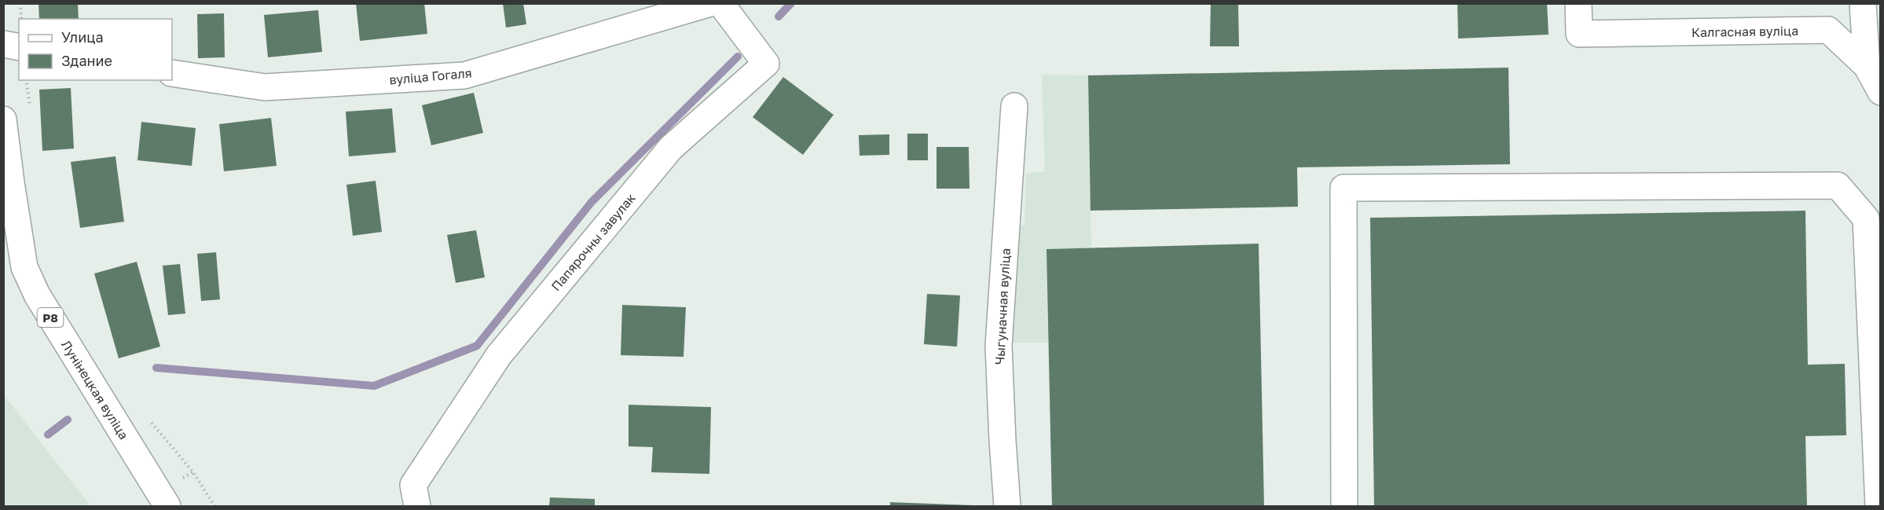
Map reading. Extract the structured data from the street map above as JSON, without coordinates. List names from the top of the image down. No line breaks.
{"streets":{"street":["Калгасная вуліца","вуліца Гогаля","Папярочны завулак","Чыгуначная вуліца","Р8","Лунінецкая вуліца"]},"legend":["Улица","Здание"]}
